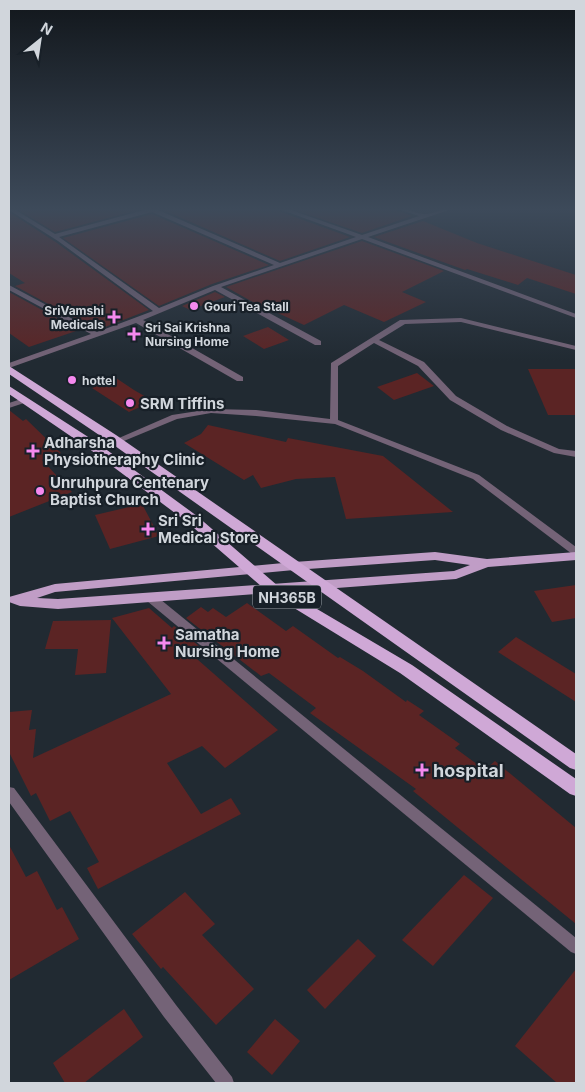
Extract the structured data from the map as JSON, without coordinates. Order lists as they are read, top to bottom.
{
  "streets": {
    "highway": ["NH365B"]
  },
  "places": {
    "other": [
      "Gouri Tea Stall",
      "hottel",
      "SRM Tiffins",
      "Unruhpura Centenary Baptist Church"
    ],
    "health": [
      "SriVamshi Medicals",
      "Sri Sai Krishna Nursing Home",
      "Adharsha Physiotheraphy Clinic",
      "Sri Sri Medical Store",
      "Samatha Nursing Home",
      "hospital"
    ]
  },
  "north": "top right"
}
